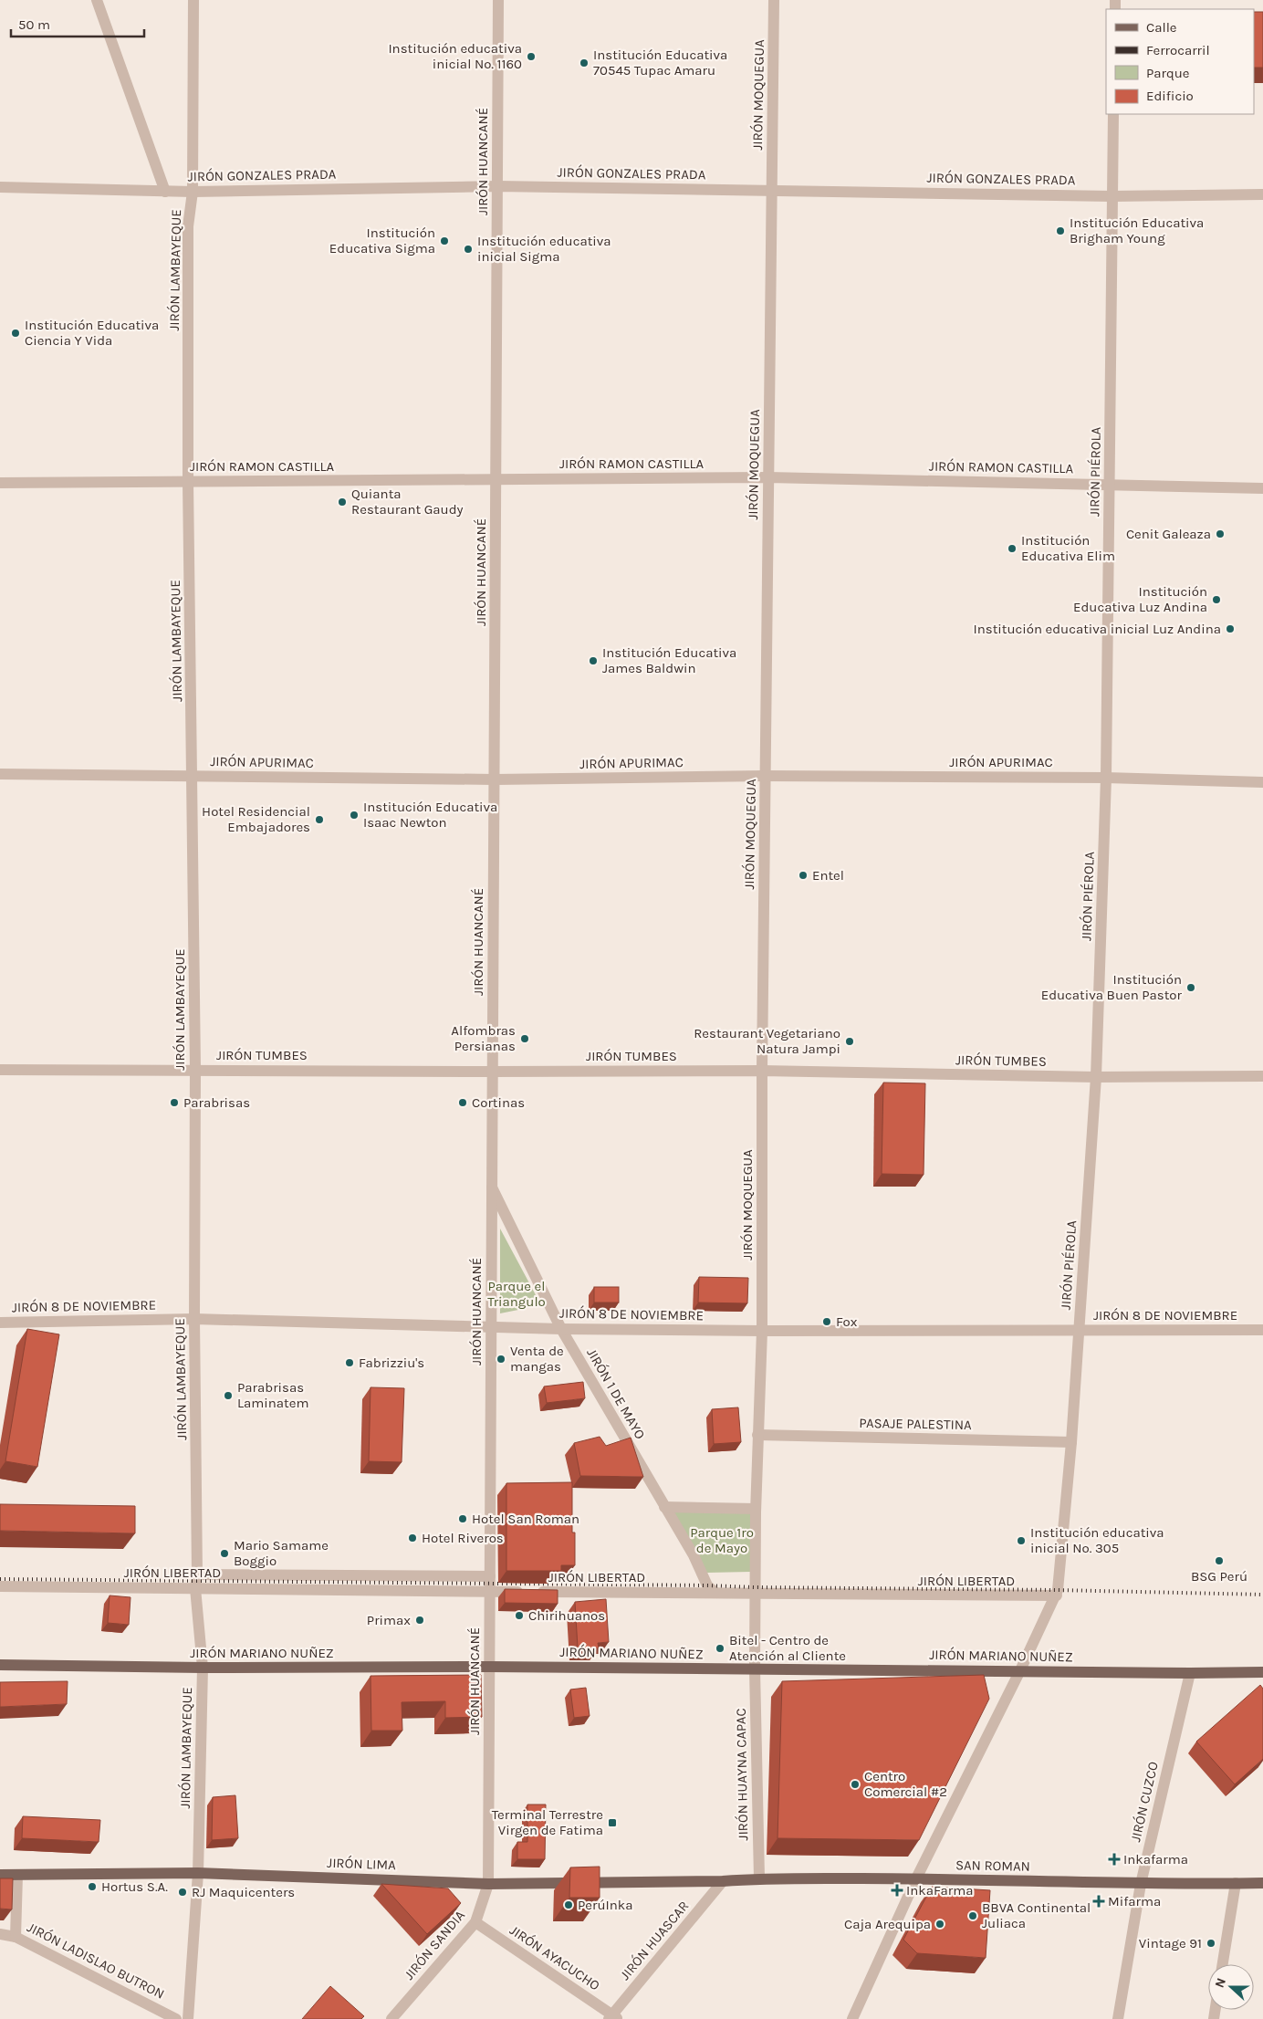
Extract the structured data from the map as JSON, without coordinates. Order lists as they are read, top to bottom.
{
  "streets": {
    "main road": ["JIRÓN MARIANO NUÑEZ", "JIRÓN LIMA", "SAN ROMAN"],
    "street": [
      "JIRÓN MOQUEGUA",
      "JIRÓN HUANCANÉ",
      "JIRÓN GONZALES PRADA",
      "JIRÓN LAMBAYEQUE",
      "JIRÓN RAMON CASTILLA",
      "JIRÓN PIÉROLA",
      "JIRÓN APURIMAC",
      "JIRÓN TUMBES",
      "JIRÓN 8 DE NOVIEMBRE",
      "JIRÓN 1 DE MAYO",
      "PASAJE PALESTINA",
      "JIRÓN LIBERTAD",
      "JIRÓN HUAYNA CAPAC",
      "JIRÓN CUZCO",
      "JIRÓN HUASCAR",
      "JIRÓN SANDIA",
      "JIRÓN AYACUCHO",
      "JIRÓN LADISLAO BUTRON"
    ]
  },
  "crossings": [
    ["JIRÓN MOQUEGUA", "JIRÓN GONZALES PRADA"],
    ["JIRÓN MOQUEGUA", "JIRÓN RAMON CASTILLA"],
    ["JIRÓN MOQUEGUA", "JIRÓN APURIMAC"],
    ["JIRÓN MOQUEGUA", "JIRÓN TUMBES"],
    ["JIRÓN MOQUEGUA", "JIRÓN 8 DE NOVIEMBRE"],
    ["JIRÓN MOQUEGUA", "PASAJE PALESTINA"],
    ["JIRÓN MOQUEGUA", "JIRÓN LIBERTAD"],
    ["JIRÓN MOQUEGUA", "JIRÓN MARIANO NUÑEZ"],
    ["JIRÓN MOQUEGUA", "JIRÓN HUAYNA CAPAC"],
    ["JIRÓN HUANCANÉ", "JIRÓN GONZALES PRADA"],
    ["JIRÓN HUANCANÉ", "JIRÓN RAMON CASTILLA"],
    ["JIRÓN HUANCANÉ", "JIRÓN APURIMAC"],
    ["JIRÓN HUANCANÉ", "JIRÓN TUMBES"],
    ["JIRÓN HUANCANÉ", "JIRÓN 8 DE NOVIEMBRE"],
    ["JIRÓN HUANCANÉ", "JIRÓN 1 DE MAYO"],
    ["JIRÓN HUANCANÉ", "JIRÓN LIBERTAD"],
    ["JIRÓN HUANCANÉ", "JIRÓN MARIANO NUÑEZ"],
    ["JIRÓN HUANCANÉ", "JIRÓN LIMA"],
    ["JIRÓN HUANCANÉ", "JIRÓN SANDIA"],
    ["JIRÓN GONZALES PRADA", "JIRÓN LAMBAYEQUE"],
    ["JIRÓN GONZALES PRADA", "JIRÓN PIÉROLA"],
    ["JIRÓN LAMBAYEQUE", "JIRÓN RAMON CASTILLA"],
    ["JIRÓN LAMBAYEQUE", "JIRÓN APURIMAC"],
    ["JIRÓN LAMBAYEQUE", "JIRÓN TUMBES"],
    ["JIRÓN LAMBAYEQUE", "JIRÓN 8 DE NOVIEMBRE"],
    ["JIRÓN LAMBAYEQUE", "JIRÓN LIBERTAD"],
    ["JIRÓN LAMBAYEQUE", "JIRÓN MARIANO NUÑEZ"],
    ["JIRÓN LAMBAYEQUE", "JIRÓN LIMA"],
    ["JIRÓN RAMON CASTILLA", "JIRÓN PIÉROLA"],
    ["JIRÓN PIÉROLA", "JIRÓN APURIMAC"],
    ["JIRÓN PIÉROLA", "JIRÓN TUMBES"],
    ["JIRÓN PIÉROLA", "JIRÓN 8 DE NOVIEMBRE"],
    ["JIRÓN PIÉROLA", "PASAJE PALESTINA"],
    ["JIRÓN PIÉROLA", "JIRÓN LIBERTAD"],
    ["JIRÓN PIÉROLA", "JIRÓN MARIANO NUÑEZ"],
    ["JIRÓN PIÉROLA", "SAN ROMAN"],
    ["JIRÓN 8 DE NOVIEMBRE", "JIRÓN 1 DE MAYO"],
    ["JIRÓN 1 DE MAYO", "JIRÓN LIBERTAD"],
    ["JIRÓN MARIANO NUÑEZ", "JIRÓN HUAYNA CAPAC"],
    ["JIRÓN MARIANO NUÑEZ", "JIRÓN CUZCO"],
    ["JIRÓN HUAYNA CAPAC", "SAN ROMAN"],
    ["JIRÓN CUZCO", "SAN ROMAN"],
    ["JIRÓN LIMA", "SAN ROMAN"],
    ["JIRÓN LIMA", "JIRÓN HUASCAR"],
    ["JIRÓN LIMA", "JIRÓN SANDIA"],
    ["SAN ROMAN", "JIRÓN HUASCAR"],
    ["JIRÓN HUASCAR", "JIRÓN AYACUCHO"],
    ["JIRÓN SANDIA", "JIRÓN AYACUCHO"]
  ],
  "parks": ["Parque el Triangulo", "Parque 1ro de Mayo"],
  "places": {
    "other": [
      "Institución educativa inicial No. 1160",
      "Institución Educativa 70545 Tupac Amaru",
      "Institución Educativa Brigham Young",
      "Institución Educativa Sigma",
      "Institución educativa inicial Sigma",
      "Institución Educativa Ciencia Y Vida",
      "Quianta Restaurant Gaudy",
      "Cenit Galeaza",
      "Institución Educativa Elim",
      "Institución Educativa Luz Andina",
      "Institución educativa inicial Luz Andina",
      "Institución Educativa James Baldwin",
      "Institución Educativa Isaac Newton",
      "Hotel Residencial Embajadores",
      "Entel",
      "Institución Educativa Buen Pastor",
      "Alfombras Persianas",
      "Restaurant Vegetariano Natura Jampi",
      "Parabrisas",
      "Cortinas",
      "Fox",
      "Venta de mangas",
      "Fabrizziu's",
      "Parabrisas Laminatem",
      "Hotel San Roman",
      "Hotel Riveros",
      "Institución educativa inicial No. 305",
      "Mario Samame Boggio",
      "BSG Perú",
      "Chirihuanos",
      "Primax",
      "Bitel - Centro de Atención al Cliente",
      "Centro Comercial #2",
      "Hortus S.A.",
      "RJ Maquicenters",
      "PerúInka",
      "BBVA Continental Juliaca",
      "Caja Arequipa",
      "Vintage 91"
    ],
    "transit": ["Terminal Terrestre Virgen de Fatima"],
    "health": ["Inkafarma", "InkaFarma", "Mifarma"]
  },
  "legend": [
    "Calle",
    "Ferrocarril",
    "Parque",
    "Edificio"
  ],
  "scale_bar": "50 m",
  "north": "left"
}
